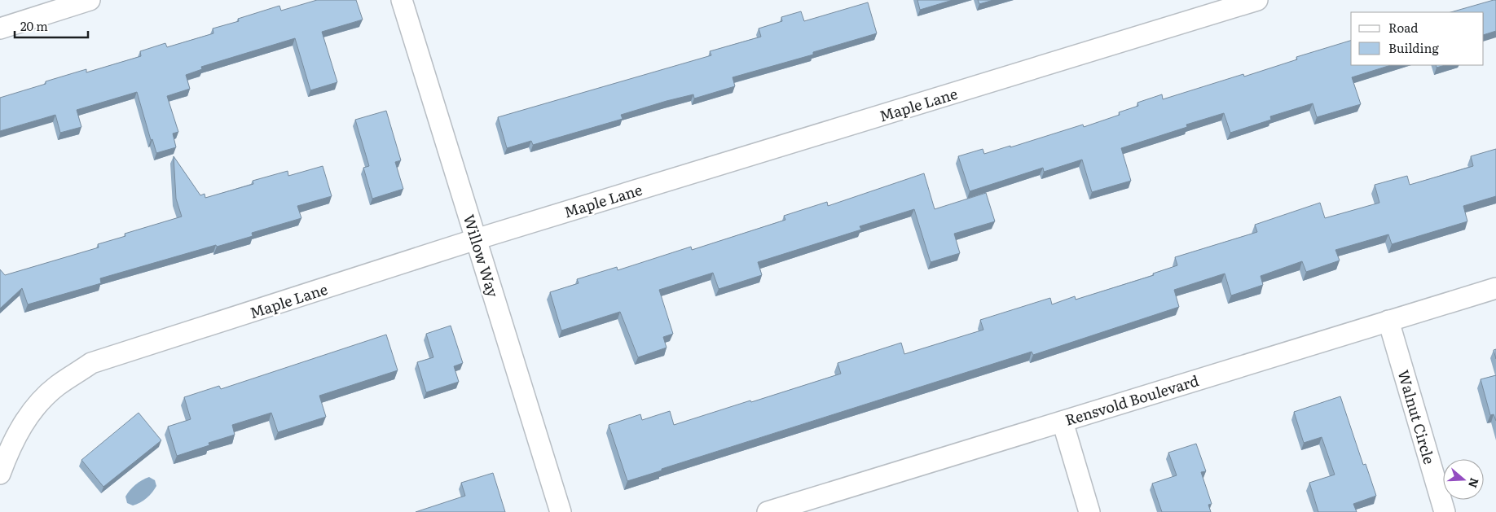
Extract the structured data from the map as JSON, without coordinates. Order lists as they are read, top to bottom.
{
  "streets": {
    "street": [
      "Maple Lane",
      "Willow Way",
      "Rensvold Boulevard",
      "Walnut Circle"
    ]
  },
  "crossings": [
    ["Maple Lane", "Willow Way"],
    ["Rensvold Boulevard", "Walnut Circle"]
  ],
  "legend": ["Road", "Building"],
  "scale_bar": "20 m",
  "north": "right"
}
